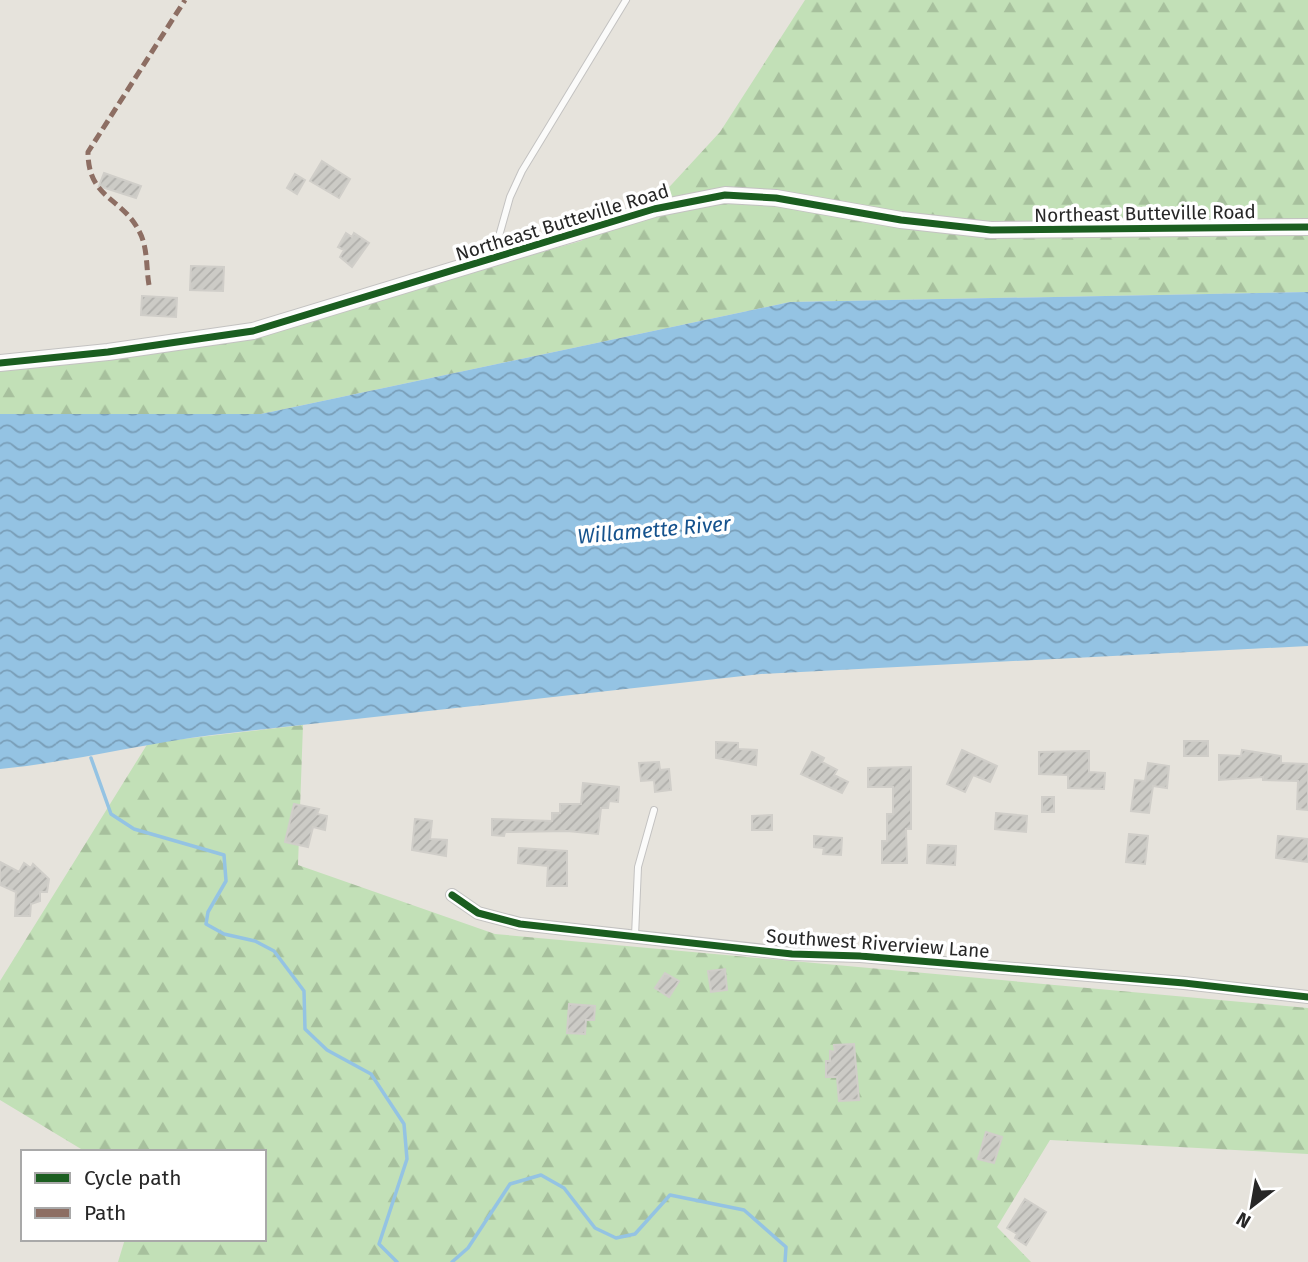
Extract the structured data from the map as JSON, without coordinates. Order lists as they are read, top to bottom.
{
  "streets": {
    "street": ["Northeast Butteville Road", "Southwest Riverview Lane"]
  },
  "water": ["Willamette River"],
  "legend": ["Cycle path", "Path"],
  "north": "bottom left"
}
